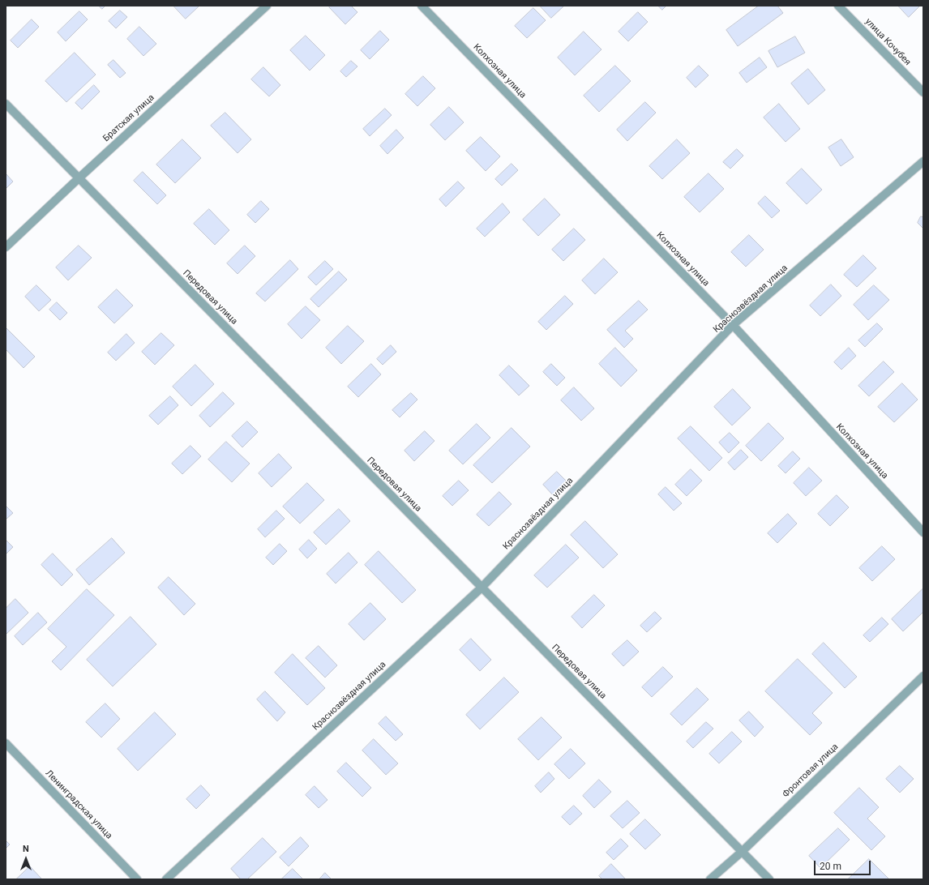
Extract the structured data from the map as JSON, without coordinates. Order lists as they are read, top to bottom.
{
  "streets": {
    "street": [
      "улица Кочубея",
      "Колхозная улица",
      "Братская улица",
      "Передовая улица",
      "Краснозвёздная улица",
      "Фронтовая улица",
      "Ленинградская улица"
    ]
  },
  "crossings": [
    ["Колхозная улица", "Краснозвёздная улица"],
    ["Братская улица", "Передовая улица"],
    ["Передовая улица", "Краснозвёздная улица"],
    ["Передовая улица", "Фронтовая улица"]
  ],
  "scale_bar": "20 m",
  "north": "top"
}
